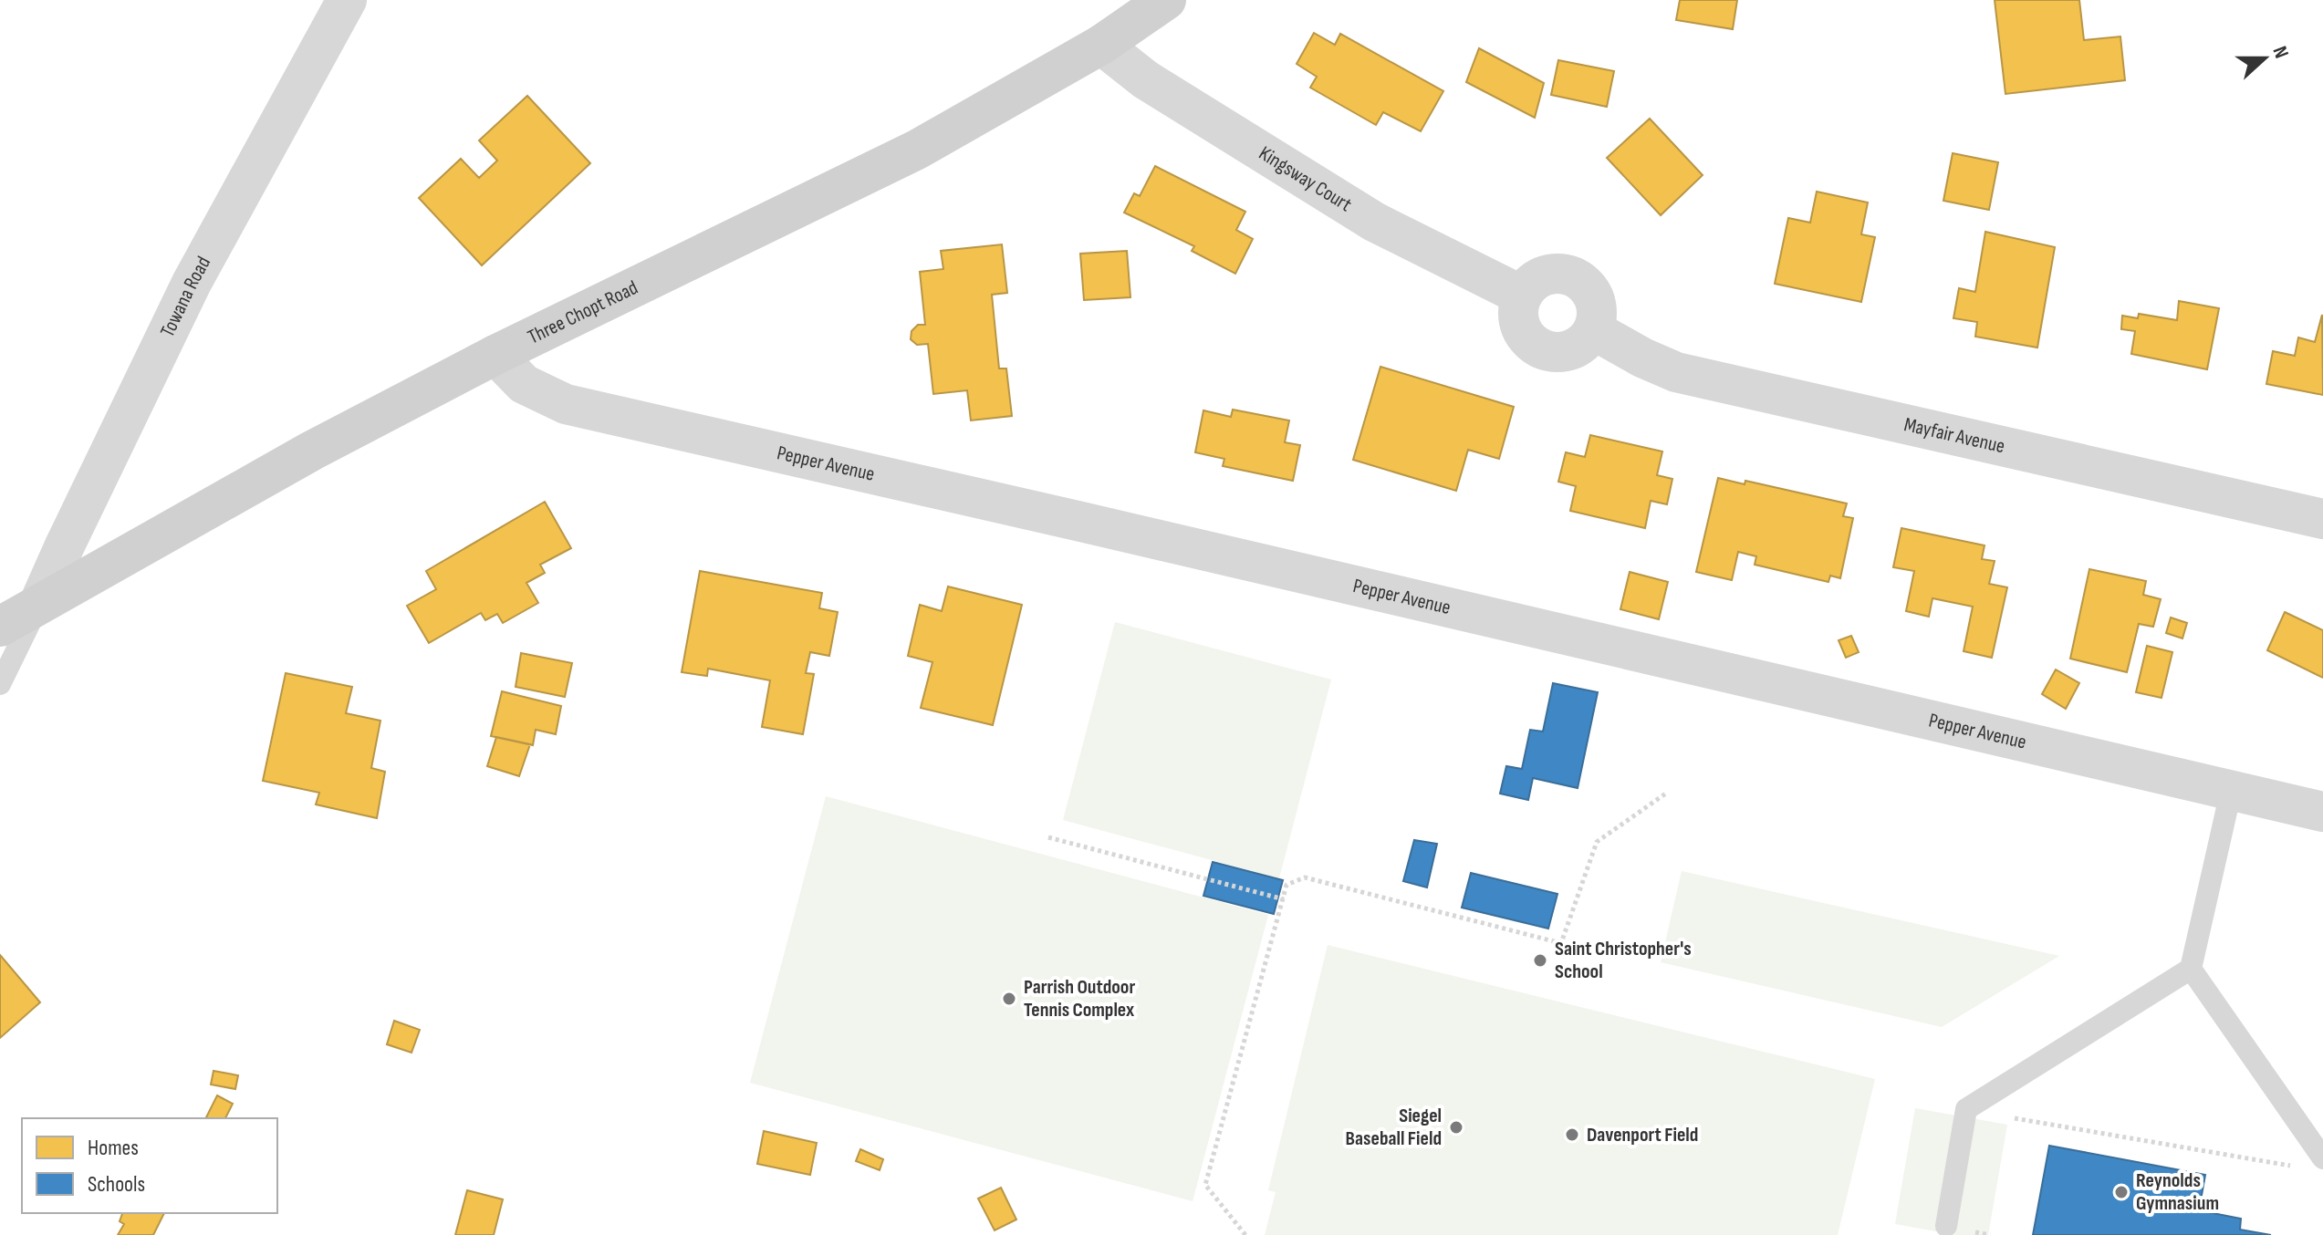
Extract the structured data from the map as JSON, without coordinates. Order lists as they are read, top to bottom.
{
  "streets": {
    "main road": ["Three Chopt Road"],
    "street": [
      "Kingsway Court",
      "Towana Road",
      "Mayfair Avenue",
      "Pepper Avenue"
    ]
  },
  "crossings": [
    ["Kingsway Court", "Three Chopt Road"],
    ["Kingsway Court", "Mayfair Avenue"],
    ["Towana Road", "Three Chopt Road"],
    ["Three Chopt Road", "Pepper Avenue"]
  ],
  "places": [
    "Saint Christopher's School",
    "Parrish Outdoor Tennis Complex",
    "Siegel Baseball Field",
    "Davenport Field",
    "Reynolds Gymnasium"
  ],
  "legend": ["Homes", "Schools"],
  "north": "right"
}
